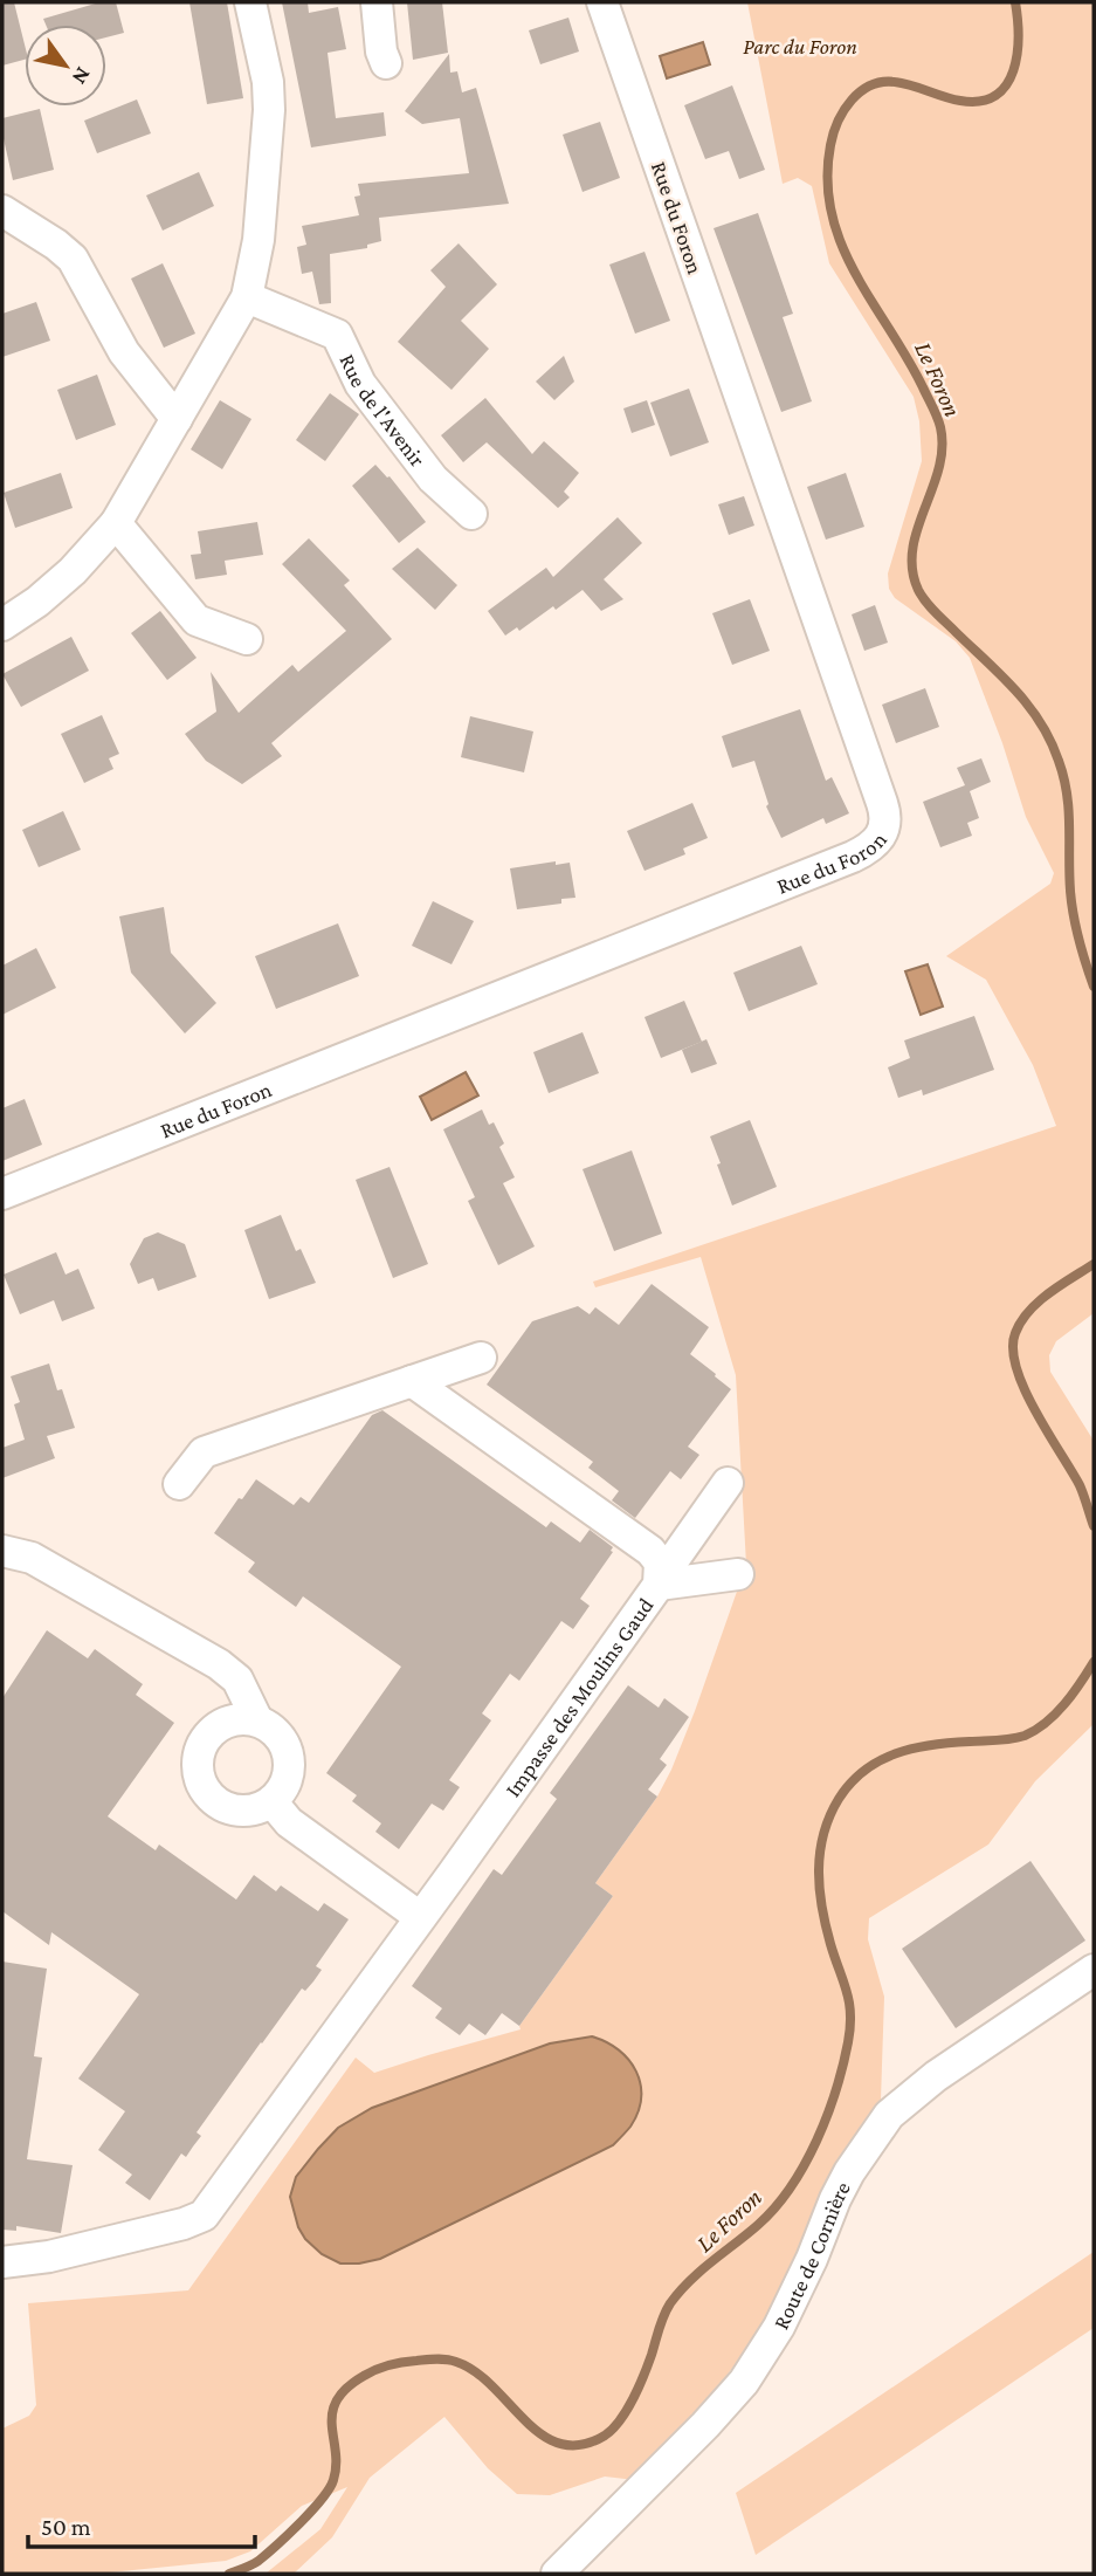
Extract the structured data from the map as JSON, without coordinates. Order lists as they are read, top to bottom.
{
  "streets": {
    "street": [
      "Rue du Foron",
      "Rue de l'Avenir",
      "Impasse des Moulins Gaud",
      "Route de Cornière"
    ]
  },
  "water": ["Le Foron"],
  "parks": ["Parc du Foron"],
  "scale_bar": "50 m",
  "north": "bottom right"
}
